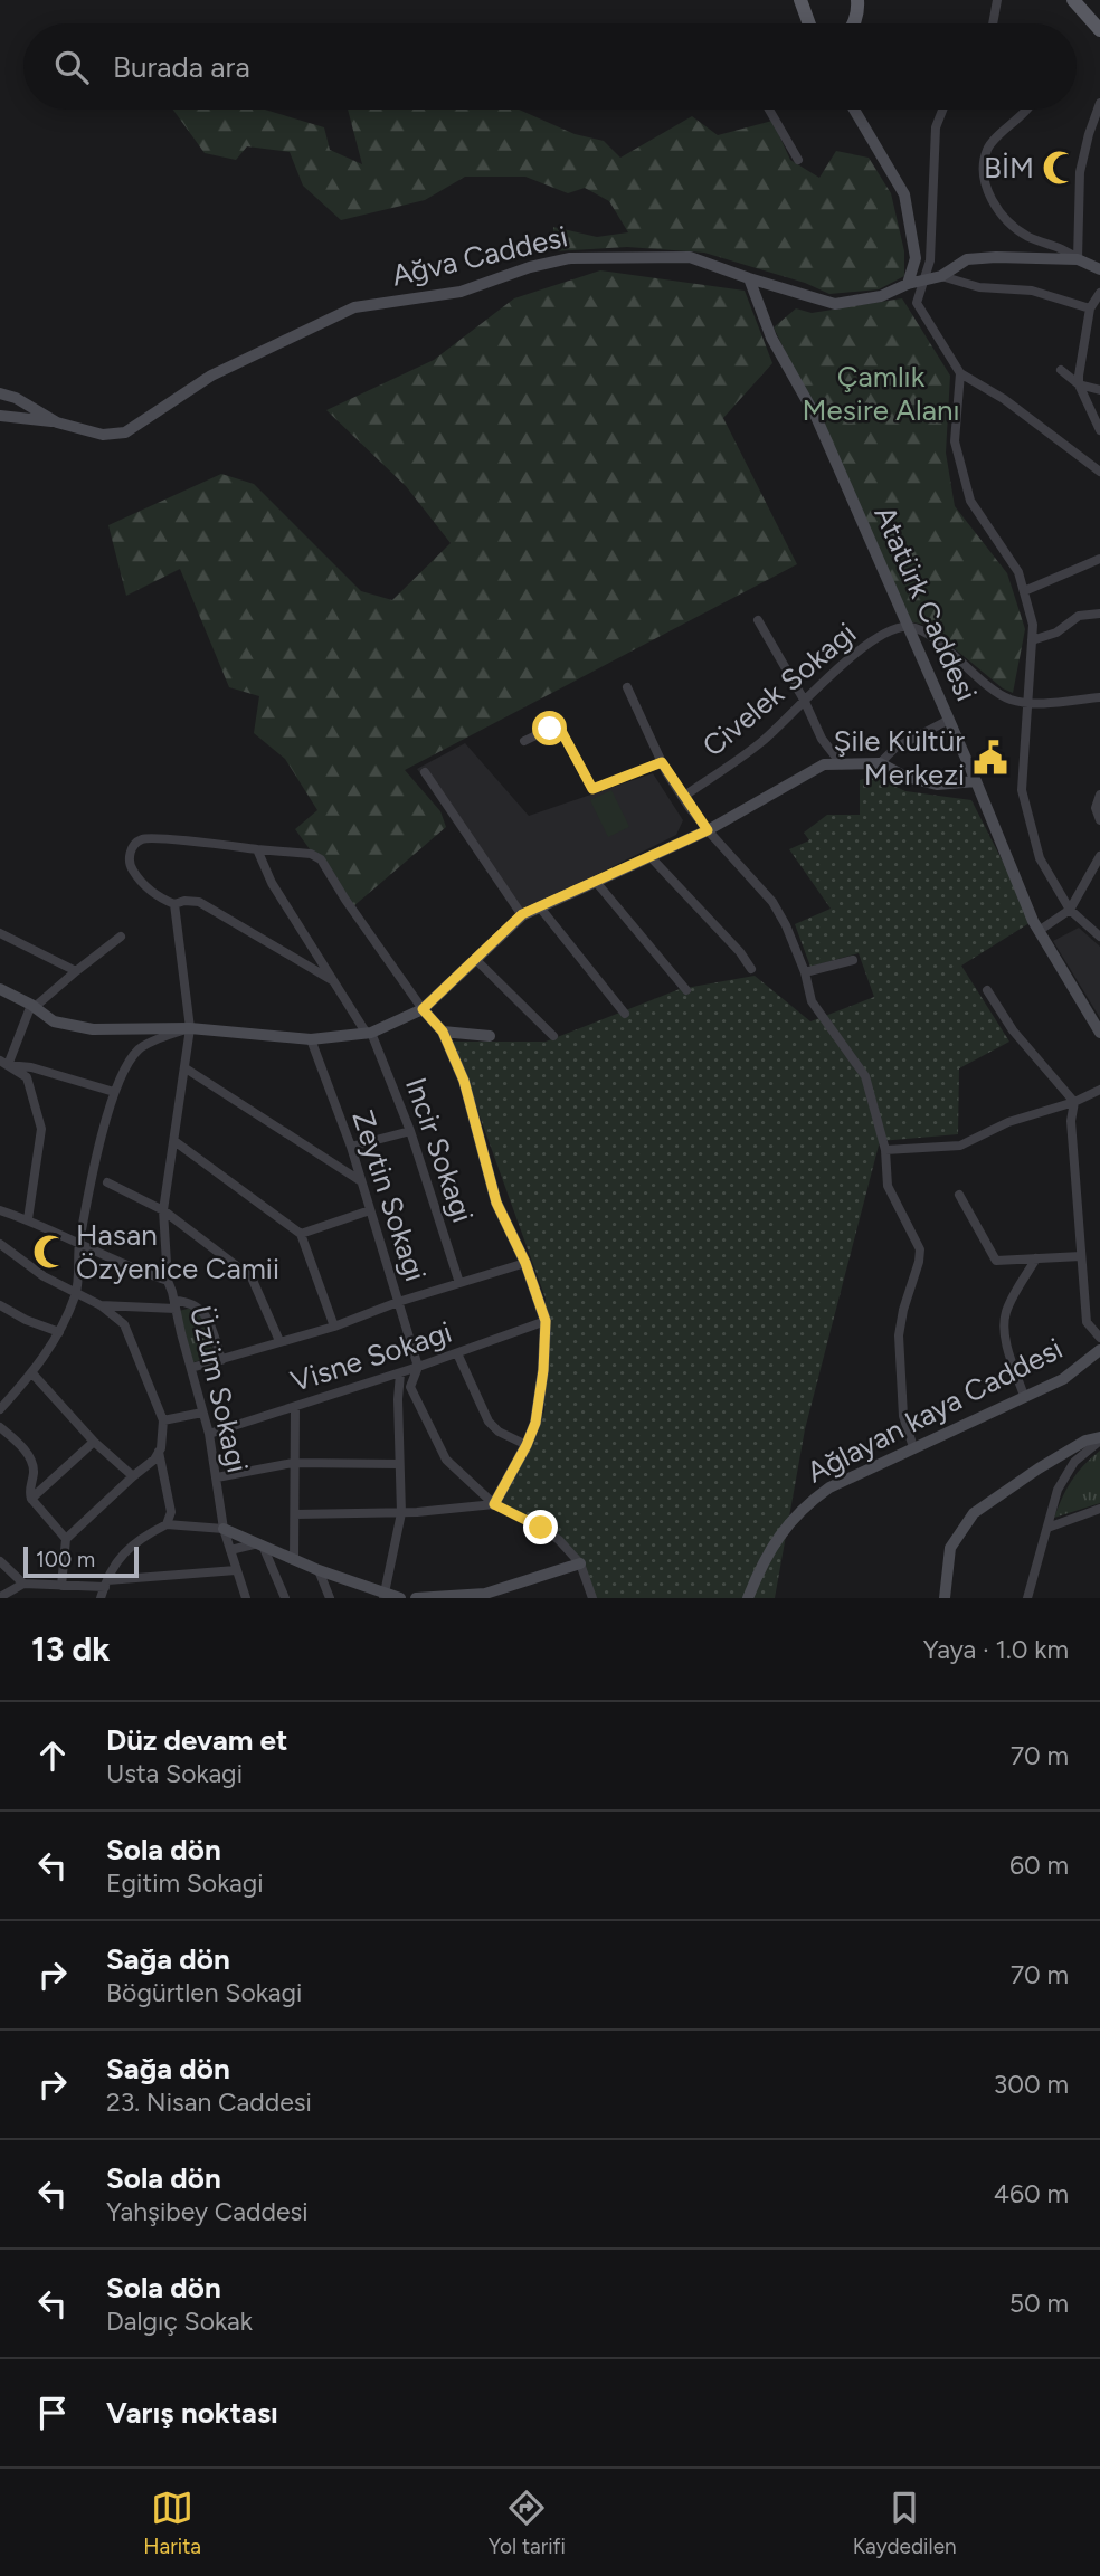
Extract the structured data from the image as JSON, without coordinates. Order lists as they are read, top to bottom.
{
  "streets": {
    "street": [
      "Ağva Caddesi",
      "Atatürk Caddesi",
      "Civelek Sokagi",
      "Incir Sokagi",
      "Zeytin Sokagi",
      "Visne Sokagi",
      "Üzüm Sokagi",
      "Ağlayan kaya Caddesi"
    ]
  },
  "crossings": [
    ["Ağva Caddesi", "Atatürk Caddesi"],
    ["Atatürk Caddesi", "Civelek Sokagi"],
    ["Zeytin Sokagi", "Visne Sokagi"],
    ["Visne Sokagi", "Üzüm Sokagi"]
  ],
  "parks": ["Çamlık Mesire Alanı"],
  "places": {
    "mosque": ["BİM", "Hasan Özyenice Camii"],
    "public building": ["Şile Kültür Merkezi"]
  },
  "scale_bar": "100 m",
  "page": {
    "search": "Burada ara",
    "scale": "100 m",
    "heading": ["13 dk", "Yaya · 1.0 km"],
    "list": [
      ["Düz devam et", "Usta Sokagi", "70 m"],
      ["Sola dön", "Egitim Sokagi", "60 m"],
      ["Sağa dön", "Bögürtlen Sokagi", "70 m"],
      ["Sağa dön", "23. Nisan Caddesi", "300 m"],
      ["Sola dön", "Yahşibey Caddesi", "460 m"],
      ["Sola dön", "Dalgıç Sokak", "50 m"],
      "Varış noktası"
    ],
    "nav": ["Harita", "Yol tarifi", "Kaydedilen"]
  }
}
